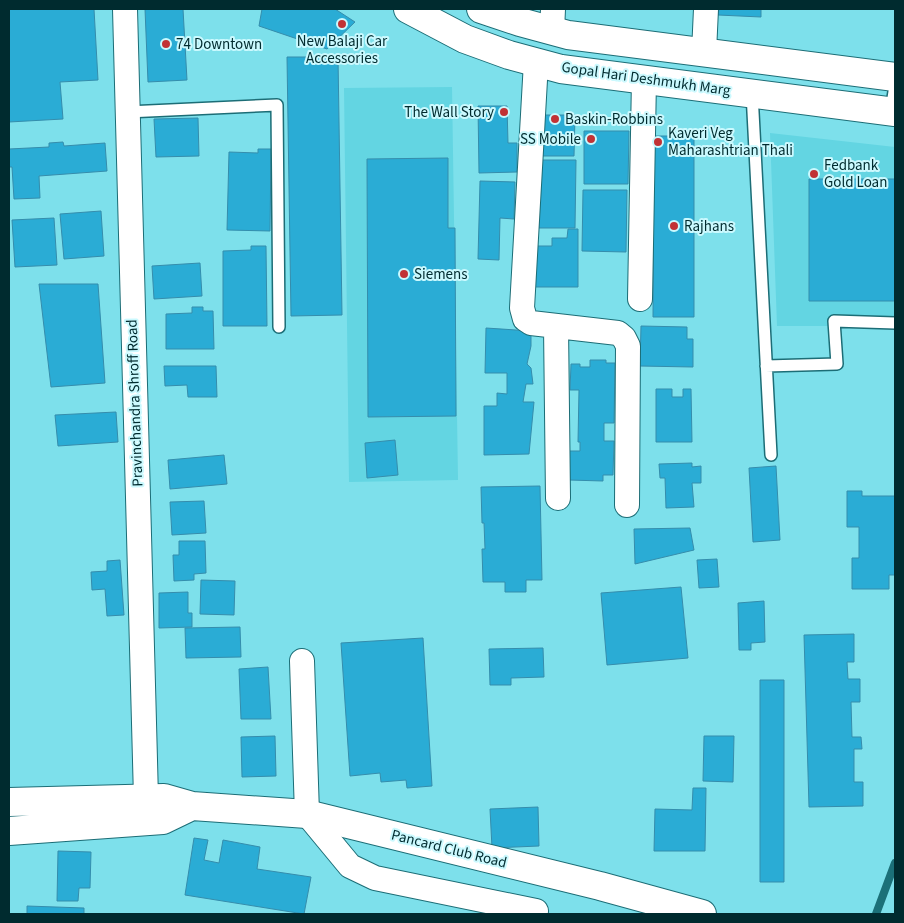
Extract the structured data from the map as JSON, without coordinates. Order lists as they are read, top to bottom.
{
  "streets": {
    "main road": ["Gopal Hari Deshmukh Marg", "Pancard Club Road"],
    "street": ["Pravinchandra Shroff Road"]
  },
  "crossings": [
    ["Pravinchandra Shroff Road", "Pancard Club Road"]
  ],
  "places": [
    "New Balaji Car Accessories",
    "74 Downtown",
    "The Wall Story",
    "Baskin-Robbins",
    "SS Mobile",
    "Kaveri Veg Maharashtrian Thali",
    "Fedbank Gold Loan",
    "Rajhans",
    "Siemens"
  ]
}
